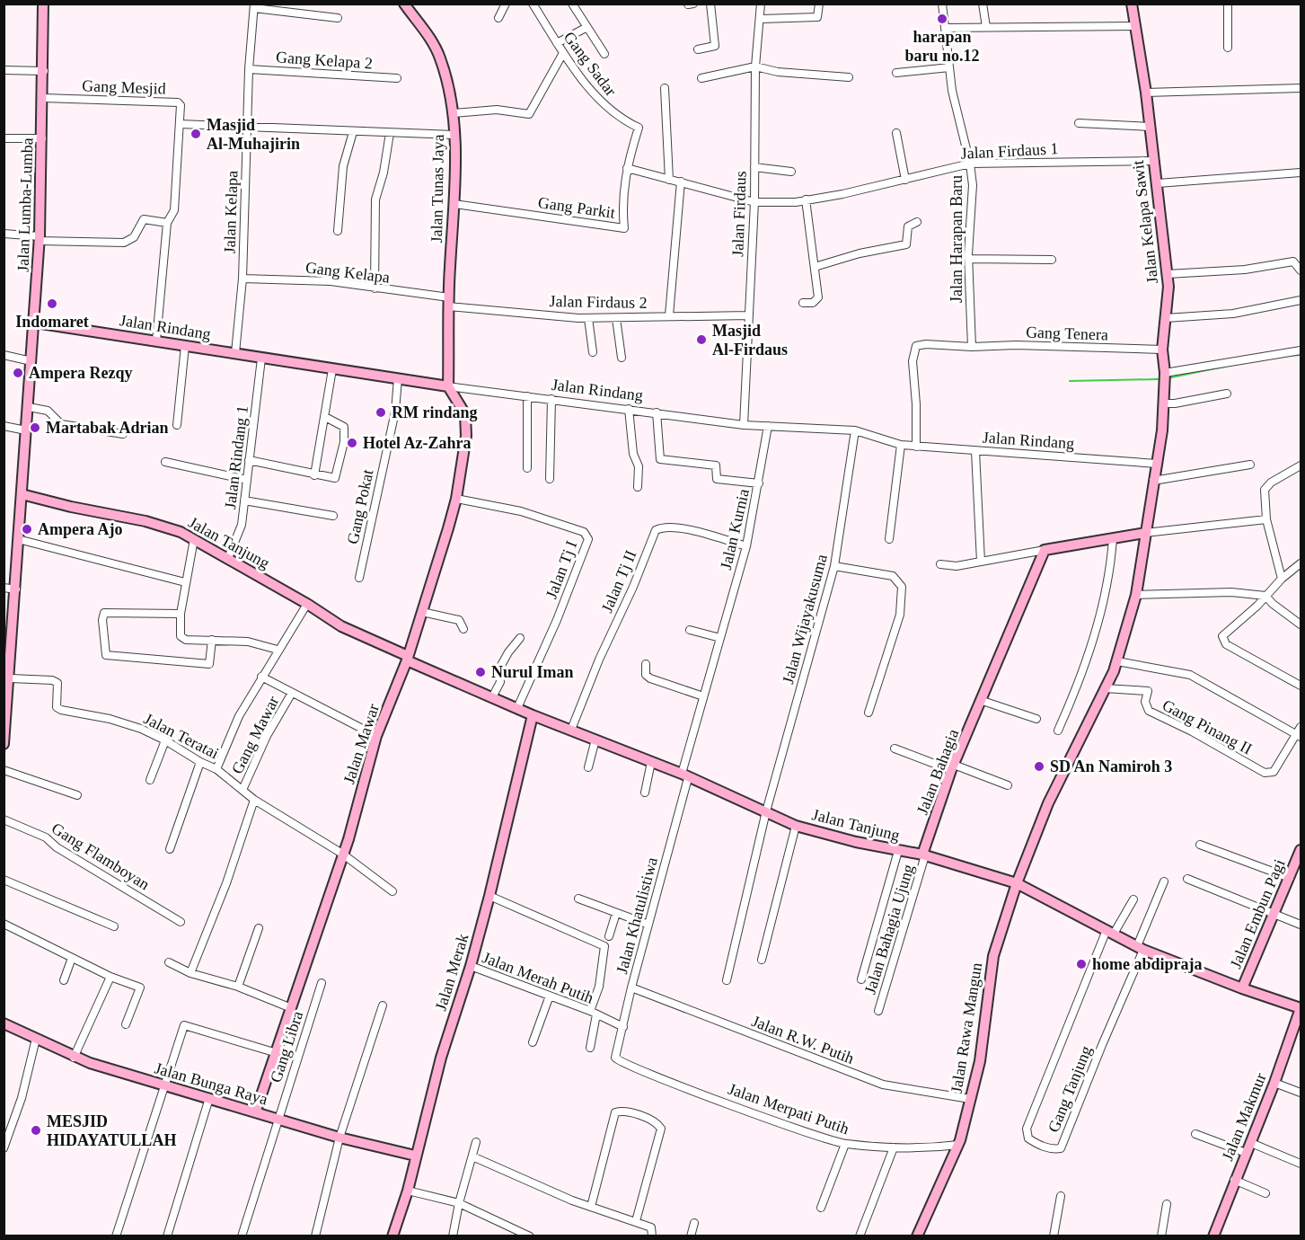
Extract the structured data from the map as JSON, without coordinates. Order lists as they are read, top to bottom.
{
  "streets": {
    "street": [
      "Gang Kelapa 2",
      "Gang Sadar",
      "Gang Mesjid",
      "Jalan Firdaus 1",
      "Jalan Tunas Jaya",
      "Jalan Lumba-Lumba",
      "Gang Parkit",
      "Jalan Kelapa",
      "Jalan Firdaus",
      "Jalan Kelapa Sawit",
      "Jalan Harapan Baru",
      "Gang Kelapa",
      "Jalan Firdaus 2",
      "Jalan Rindang",
      "Gang Tenera",
      "Jalan Rindang 1",
      "Gang Pokat",
      "Jalan Kurnia",
      "Jalan Tanjung",
      "Jalan Tj I",
      "Jalan Tj II",
      "Jalan Wijayakusuma",
      "Gang Pinang II",
      "Gang Mawar",
      "Jalan Teratai",
      "Jalan Mawar",
      "Jalan Bahagia",
      "Gang Flamboyan",
      "Jalan Embun Pagi",
      "Jalan Khatulistiwa",
      "Jalan Bahagia Ujung",
      "Jalan Merak",
      "Jalan Merah Putih",
      "Jalan Rawa Mangun",
      "Jalan R.W. Putih",
      "Gang Libra",
      "Jalan Bunga Raya",
      "Gang Tanjung",
      "Jalan Merpati Putih",
      "Jalan Makmur"
    ]
  },
  "crossings": [
    ["Gang Kelapa 2", "Jalan Kelapa"],
    ["Gang Sadar", "Gang Parkit"],
    ["Gang Mesjid", "Jalan Lumba-Lumba"],
    ["Jalan Firdaus 1", "Gang Parkit"],
    ["Jalan Firdaus 1", "Jalan Firdaus"],
    ["Jalan Firdaus 1", "Jalan Kelapa Sawit"],
    ["Jalan Firdaus 1", "Jalan Harapan Baru"],
    ["Jalan Tunas Jaya", "Gang Parkit"],
    ["Jalan Tunas Jaya", "Gang Kelapa"],
    ["Jalan Tunas Jaya", "Jalan Firdaus 2"],
    ["Jalan Tunas Jaya", "Jalan Rindang"],
    ["Jalan Tunas Jaya", "Jalan Mawar"],
    ["Jalan Lumba-Lumba", "Jalan Rindang"],
    ["Jalan Lumba-Lumba", "Jalan Tanjung"],
    ["Jalan Lumba-Lumba", "Jalan Teratai"],
    ["Jalan Kelapa", "Gang Kelapa"],
    ["Jalan Kelapa", "Jalan Rindang"],
    ["Jalan Firdaus", "Jalan Firdaus 2"],
    ["Jalan Firdaus", "Jalan Rindang"],
    ["Jalan Kelapa Sawit", "Jalan Rindang"],
    ["Jalan Kelapa Sawit", "Gang Tenera"],
    ["Jalan Kelapa Sawit", "Jalan Tanjung"],
    ["Jalan Kelapa Sawit", "Gang Pinang II"],
    ["Jalan Kelapa Sawit", "Jalan Rawa Mangun"],
    ["Jalan Harapan Baru", "Gang Tenera"],
    ["Gang Kelapa", "Jalan Firdaus 2"],
    ["Jalan Rindang", "Gang Tenera"],
    ["Jalan Rindang", "Jalan Rindang 1"],
    ["Jalan Rindang", "Gang Pokat"],
    ["Jalan Rindang", "Jalan Kurnia"],
    ["Jalan Rindang", "Jalan Wijayakusuma"],
    ["Jalan Rindang", "Jalan Mawar"],
    ["Jalan Rindang 1", "Jalan Tanjung"],
    ["Jalan Kurnia", "Jalan Tanjung"],
    ["Jalan Kurnia", "Jalan Tj II"],
    ["Jalan Kurnia", "Jalan Khatulistiwa"],
    ["Jalan Tanjung", "Jalan Tj I"],
    ["Jalan Tanjung", "Jalan Tj II"],
    ["Jalan Tanjung", "Jalan Wijayakusuma"],
    ["Jalan Tanjung", "Gang Mawar"],
    ["Jalan Tanjung", "Jalan Mawar"],
    ["Jalan Tanjung", "Jalan Bahagia"],
    ["Jalan Tanjung", "Jalan Embun Pagi"],
    ["Jalan Tanjung", "Jalan Khatulistiwa"],
    ["Jalan Tanjung", "Jalan Bahagia Ujung"],
    ["Jalan Tanjung", "Jalan Merak"],
    ["Jalan Tanjung", "Jalan Rawa Mangun"],
    ["Jalan Tanjung", "Gang Tanjung"],
    ["Jalan Tanjung", "Jalan Makmur"],
    ["Jalan Tj I", "Jalan Mawar"],
    ["Gang Mawar", "Jalan Teratai"],
    ["Gang Mawar", "Jalan Mawar"],
    ["Jalan Teratai", "Jalan Mawar"],
    ["Jalan Mawar", "Jalan Bunga Raya"],
    ["Jalan Bahagia", "Jalan Bahagia Ujung"],
    ["Jalan Khatulistiwa", "Jalan Merah Putih"],
    ["Jalan Khatulistiwa", "Jalan R.W. Putih"],
    ["Jalan Khatulistiwa", "Jalan Merpati Putih"],
    ["Jalan Merak", "Jalan Merah Putih"],
    ["Jalan Merak", "Jalan Bunga Raya"],
    ["Jalan Rawa Mangun", "Jalan R.W. Putih"],
    ["Jalan Rawa Mangun", "Jalan Merpati Putih"],
    ["Gang Libra", "Jalan Bunga Raya"]
  ],
  "places": [
    "harapan baru no.12",
    "Masjid Al-Muhajirin",
    "Indomaret",
    "Masjid Al-Firdaus",
    "Ampera Rezqy",
    "RM rindang",
    "Martabak Adrian",
    "Hotel Az-Zahra",
    "Ampera Ajo",
    "Nurul Iman",
    "SD An Namiroh 3",
    "home abdipraja",
    "MESJID HIDAYATULLAH"
  ]
}
